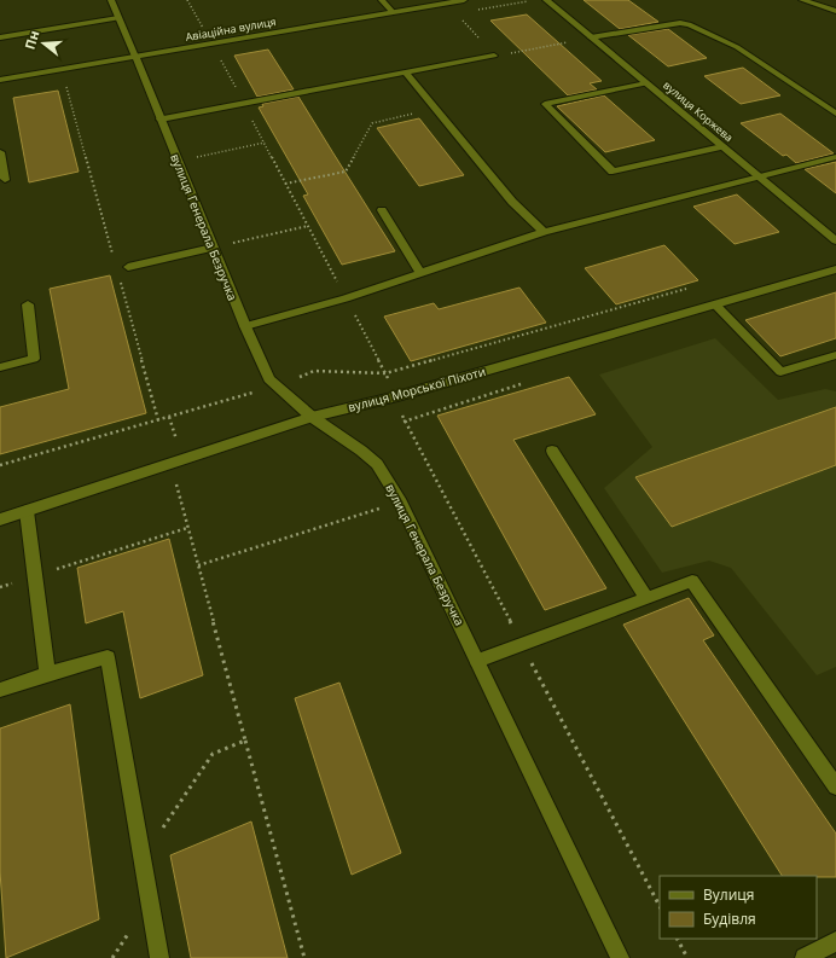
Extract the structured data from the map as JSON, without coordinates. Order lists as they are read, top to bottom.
{
  "streets": {
    "street": [
      "Авіаційна вулиця",
      "вулиця Коржева",
      "вулиця Генерала Безручка",
      "вулиця Морської Піхоти"
    ]
  },
  "crossings": [
    ["Авіаційна вулиця", "вулиця Генерала Безручка"],
    ["вулиця Генерала Безручка", "вулиця Морської Піхоти"]
  ],
  "legend": ["Вулиця", "Будівля"],
  "north": "left"
}
